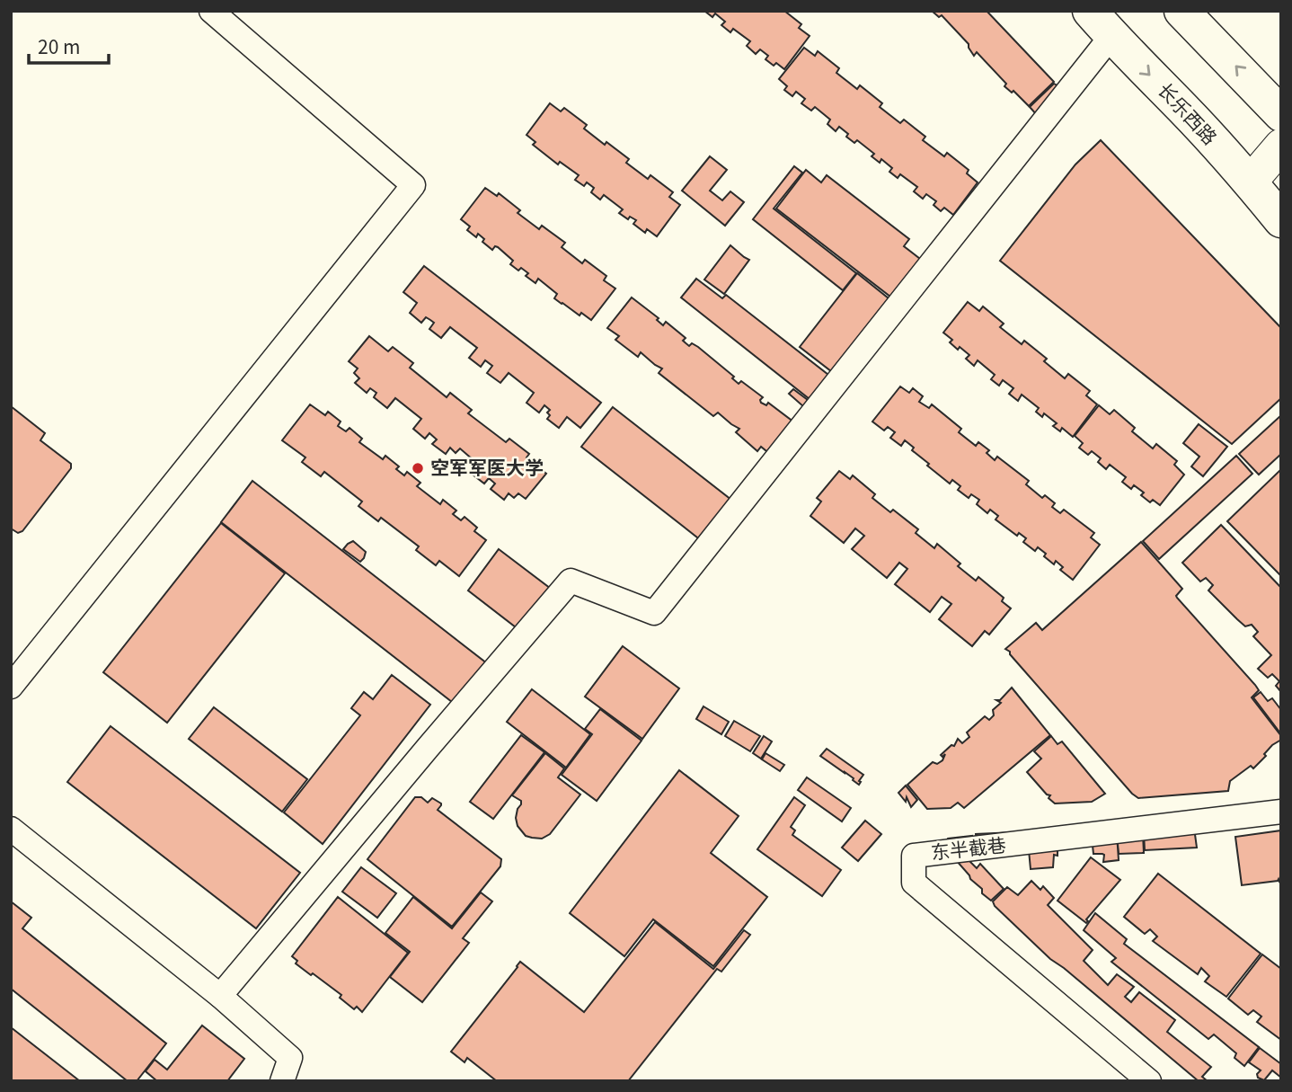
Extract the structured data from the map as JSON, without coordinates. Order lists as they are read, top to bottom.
{
  "streets": {
    "main road": ["长乐西路"],
    "street": ["东半截巷"]
  },
  "places": ["空军军医大学"],
  "scale_bar": "20 m"
}
